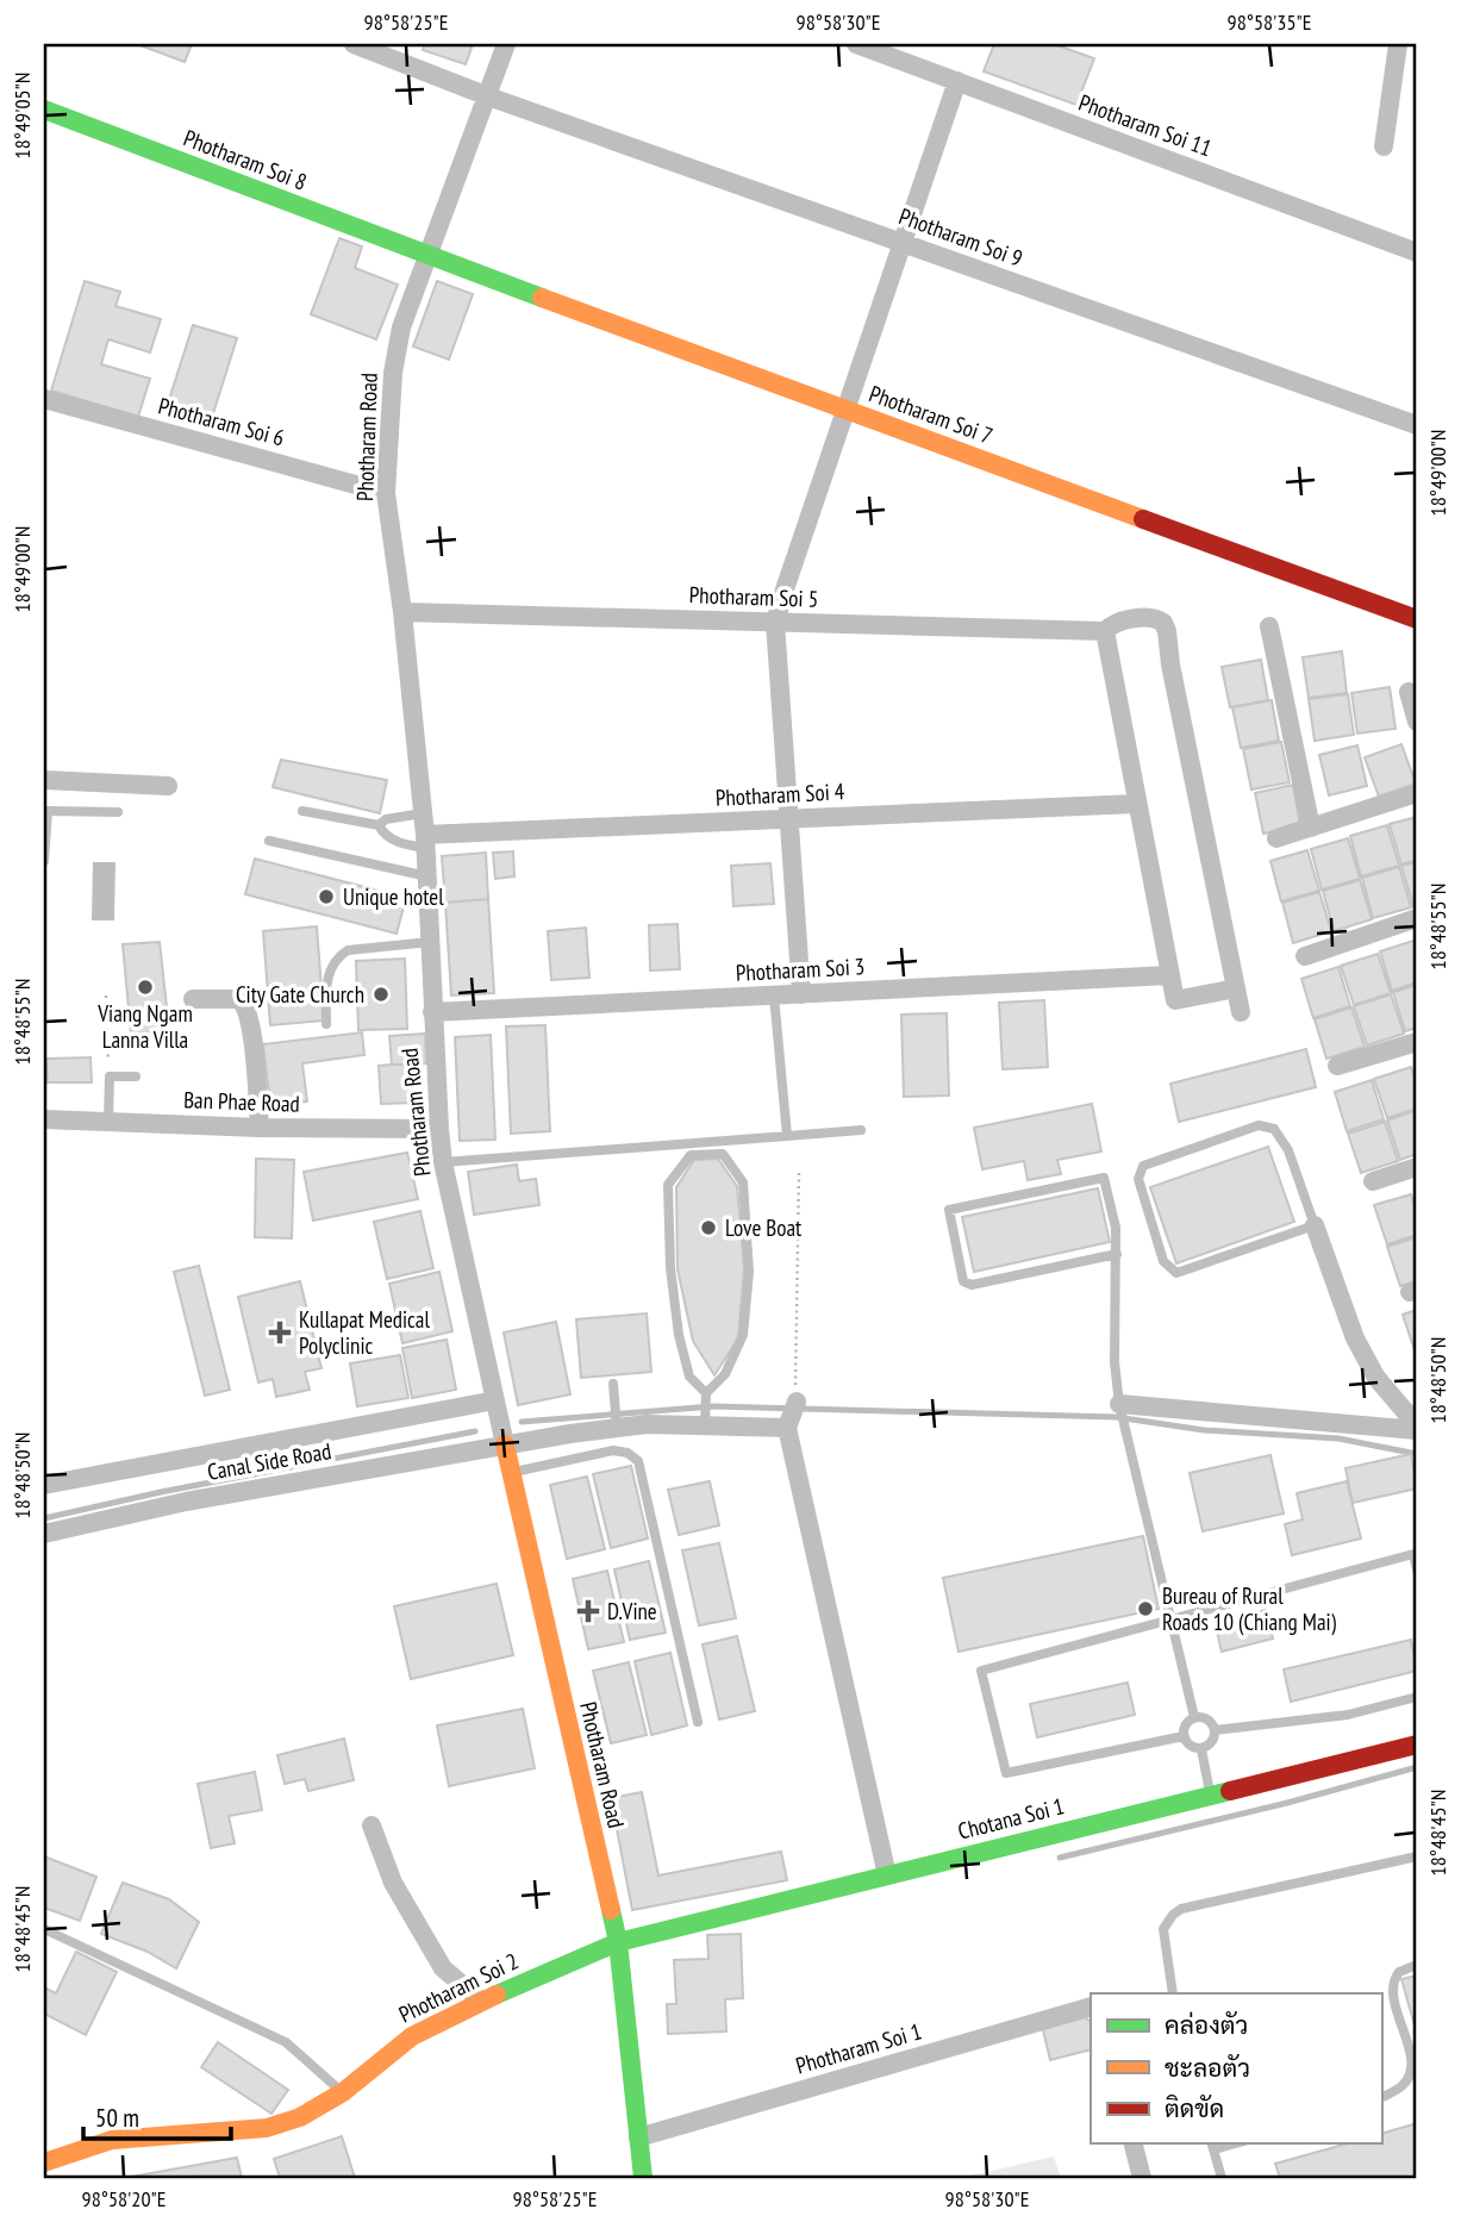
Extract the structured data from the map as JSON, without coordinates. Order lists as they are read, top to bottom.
{
  "streets": {
    "street": [
      "Photharam Soi 11",
      "Photharam Soi 8",
      "Photharam Soi 9",
      "Photharam Soi 7",
      "Photharam Soi 6",
      "Photharam Road",
      "Photharam Soi 5",
      "Photharam Soi 4",
      "Photharam Soi 3",
      "Ban Phae Road",
      "Canal Side Road",
      "Chotana Soi 1",
      "Photharam Soi 2",
      "Photharam Soi 1"
    ]
  },
  "crossings": [
    ["Photharam Soi 8", "Photharam Soi 7"],
    ["Photharam Soi 8", "Photharam Road"],
    ["Photharam Soi 9", "Photharam Road"],
    ["Photharam Soi 7", "Photharam Road"],
    ["Photharam Soi 6", "Photharam Road"],
    ["Photharam Road", "Photharam Soi 5"],
    ["Photharam Road", "Photharam Soi 4"],
    ["Photharam Road", "Photharam Soi 3"],
    ["Photharam Road", "Ban Phae Road"],
    ["Photharam Road", "Canal Side Road"],
    ["Photharam Road", "Chotana Soi 1"],
    ["Photharam Road", "Photharam Soi 2"],
    ["Photharam Road", "Photharam Soi 1"],
    ["Chotana Soi 1", "Photharam Soi 2"]
  ],
  "places": {
    "other": [
      "Unique hotel",
      "Viang Ngam Lanna Villa",
      "City Gate Church",
      "Love Boat",
      "Bureau of Rural Roads 10 (Chiang Mai)"
    ],
    "health": ["Kullapat Medical Polyclinic", "D.Vine"]
  },
  "legend": ["คล่องตัว", "ชะลอตัว", "ติดขัด"],
  "scale_bar": "50 m",
  "coordinates": [
    "98°58'25\"E",
    "98°58'30\"E",
    "98°58'35\"E",
    "18°49'05\"N",
    "18°49'00\"N",
    "18°48'55\"N",
    "18°48'50\"N",
    "18°48'45\"N",
    "98°58'20\"E"
  ]
}
